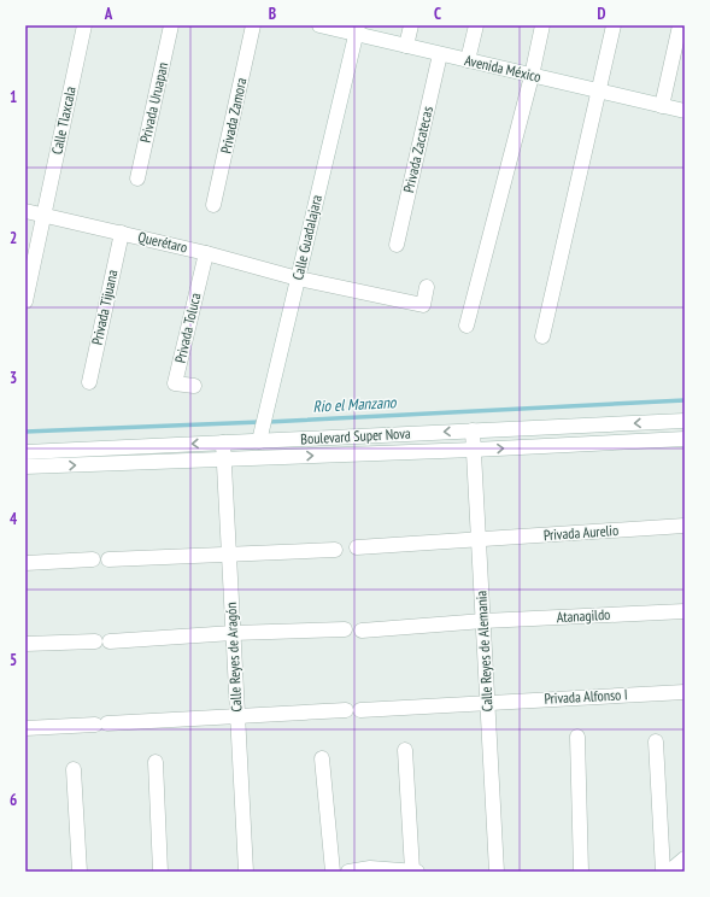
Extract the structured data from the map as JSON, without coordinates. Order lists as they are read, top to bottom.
{
  "streets": {
    "street": [
      "Avenida México",
      "Privada Uruapan",
      "Privada Zamora",
      "Calle Tlaxcala",
      "Privada Zacatecas",
      "Calle Guadalajara",
      "Querétaro",
      "Privada Tijuana",
      "Privada Toluca",
      "Boulevard Super Nova",
      "Privada Aurelio",
      "Atanagildo",
      "Calle Reyes de Alemania",
      "Calle Reyes de Aragón",
      "Privada Alfonso I"
    ]
  },
  "crossings": [
    ["Avenida México", "Privada Zacatecas"],
    ["Avenida México", "Calle Guadalajara"],
    ["Calle Tlaxcala", "Querétaro"],
    ["Calle Guadalajara", "Querétaro"],
    ["Calle Guadalajara", "Boulevard Super Nova"],
    ["Querétaro", "Privada Tijuana"],
    ["Querétaro", "Privada Toluca"],
    ["Boulevard Super Nova", "Calle Reyes de Alemania"],
    ["Boulevard Super Nova", "Calle Reyes de Aragón"],
    ["Privada Aurelio", "Calle Reyes de Alemania"],
    ["Atanagildo", "Calle Reyes de Alemania"],
    ["Calle Reyes de Alemania", "Privada Alfonso I"]
  ],
  "water": ["Rio el Manzano"],
  "grid": {
    "columns": [
      "A",
      "B",
      "C",
      "D"
    ],
    "rows": [
      "1",
      "2",
      "3",
      "4",
      "5",
      "6"
    ]
  }
}
